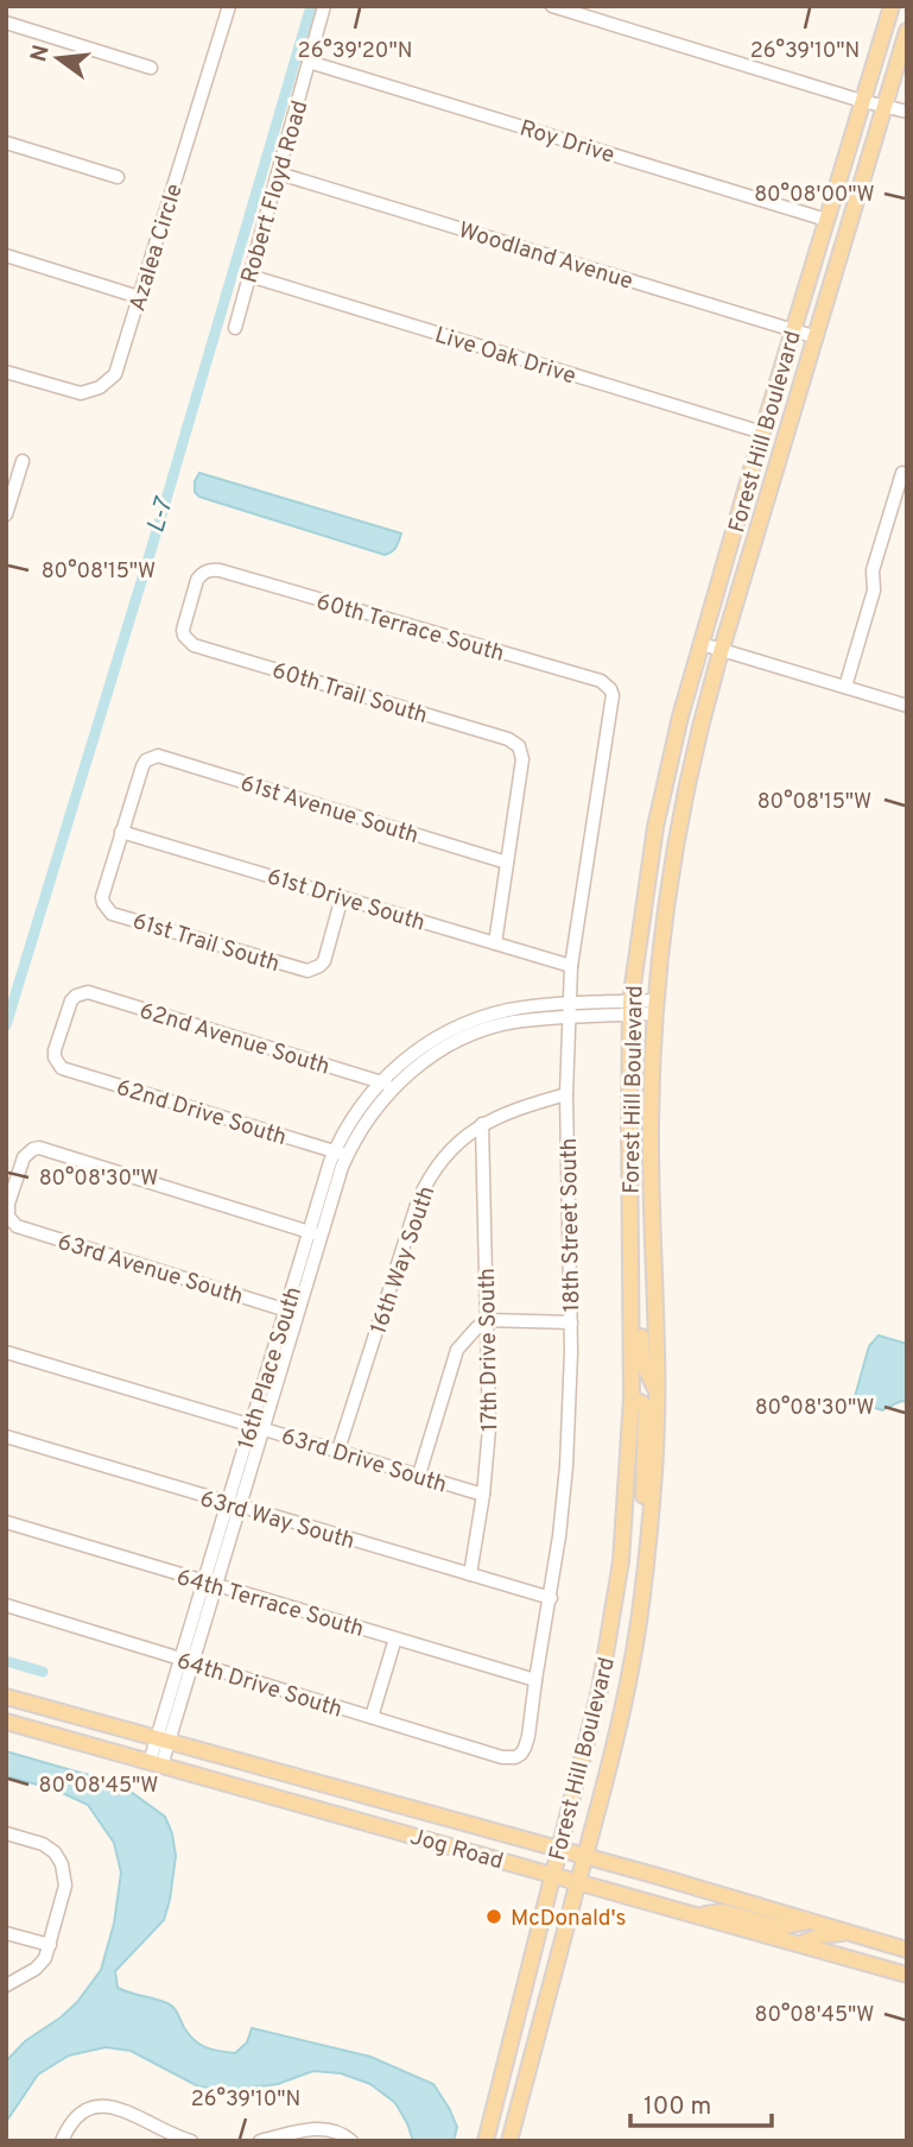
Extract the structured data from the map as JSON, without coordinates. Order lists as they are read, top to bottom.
{
  "streets": {
    "main road": ["Forest Hill Boulevard", "Jog Road"],
    "street": [
      "Roy Drive",
      "Robert Floyd Road",
      "Azalea Circle",
      "Woodland Avenue",
      "Live Oak Drive",
      "60th Terrace South",
      "60th Trail South",
      "61st Avenue South",
      "61st Drive South",
      "61st Trail South",
      "62nd Avenue South",
      "62nd Drive South",
      "18th Street South",
      "16th Way South",
      "63rd Avenue South",
      "17th Drive South",
      "16th Place South",
      "63rd Drive South",
      "63rd Way South",
      "64th Terrace South",
      "64th Drive South"
    ]
  },
  "crossings": [
    ["Roy Drive", "Robert Floyd Road"],
    ["Roy Drive", "Forest Hill Boulevard"],
    ["Robert Floyd Road", "Woodland Avenue"],
    ["Robert Floyd Road", "Live Oak Drive"],
    ["Woodland Avenue", "Forest Hill Boulevard"],
    ["Live Oak Drive", "Forest Hill Boulevard"],
    ["Forest Hill Boulevard", "16th Place South"],
    ["Forest Hill Boulevard", "Jog Road"],
    ["60th Terrace South", "60th Trail South"],
    ["60th Terrace South", "18th Street South"],
    ["60th Trail South", "61st Avenue South"],
    ["61st Avenue South", "61st Drive South"],
    ["61st Avenue South", "61st Trail South"],
    ["61st Drive South", "61st Trail South"],
    ["61st Drive South", "18th Street South"],
    ["62nd Avenue South", "62nd Drive South"],
    ["62nd Avenue South", "16th Place South"],
    ["62nd Drive South", "16th Place South"],
    ["18th Street South", "16th Way South"],
    ["18th Street South", "16th Place South"],
    ["18th Street South", "63rd Way South"],
    ["18th Street South", "64th Terrace South"],
    ["18th Street South", "64th Drive South"],
    ["16th Way South", "17th Drive South"],
    ["16th Way South", "63rd Drive South"],
    ["63rd Avenue South", "16th Place South"],
    ["17th Drive South", "63rd Drive South"],
    ["17th Drive South", "63rd Way South"],
    ["16th Place South", "63rd Drive South"],
    ["16th Place South", "63rd Way South"],
    ["16th Place South", "64th Terrace South"],
    ["16th Place South", "64th Drive South"],
    ["16th Place South", "Jog Road"]
  ],
  "water": ["L-7"],
  "places": ["McDonald's"],
  "scale_bar": "100 m",
  "north": "left",
  "coordinates": [
    "26°39'20\"N",
    "26°39'10\"N",
    "80°08'00\"W",
    "80°08'15\"W",
    "80°08'30\"W",
    "80°08'45\"W"
  ]
}
